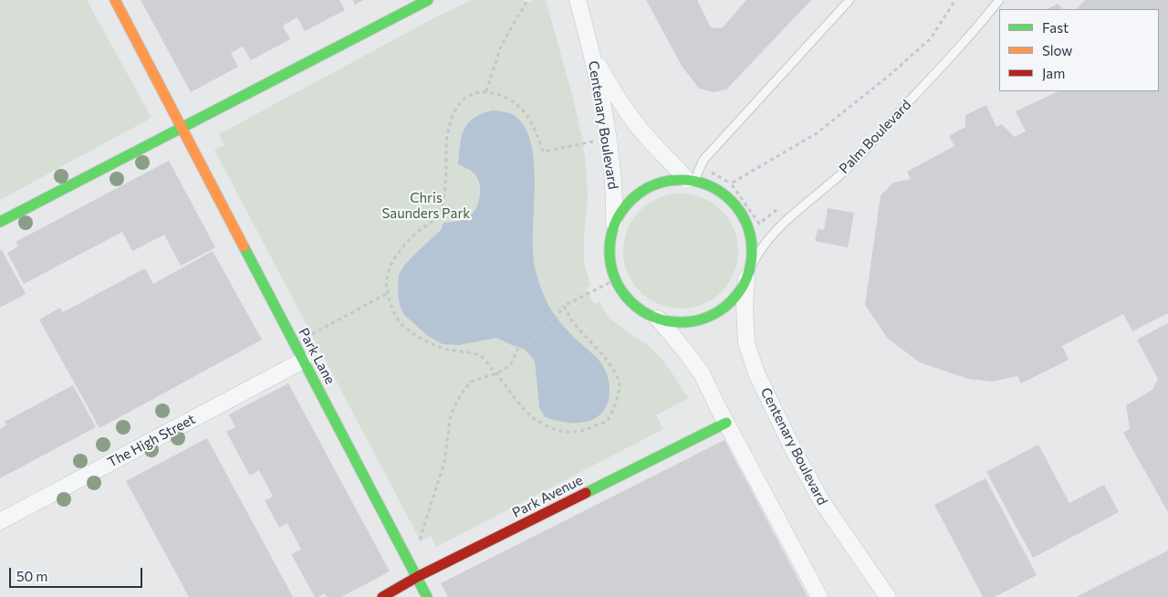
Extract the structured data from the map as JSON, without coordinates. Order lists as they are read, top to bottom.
{
  "streets": {
    "street": [
      "Centenary Boulevard",
      "Park Lane",
      "The High Street",
      "Park Avenue"
    ],
    "lane": ["Palm Boulevard"]
  },
  "crossings": [
    ["Centenary Boulevard", "Palm Boulevard"],
    ["Park Lane", "The High Street"],
    ["Park Lane", "Park Avenue"]
  ],
  "parks": ["Chris Saunders Park"],
  "legend": ["Fast", "Slow", "Jam"],
  "scale_bar": "50 m"
}
